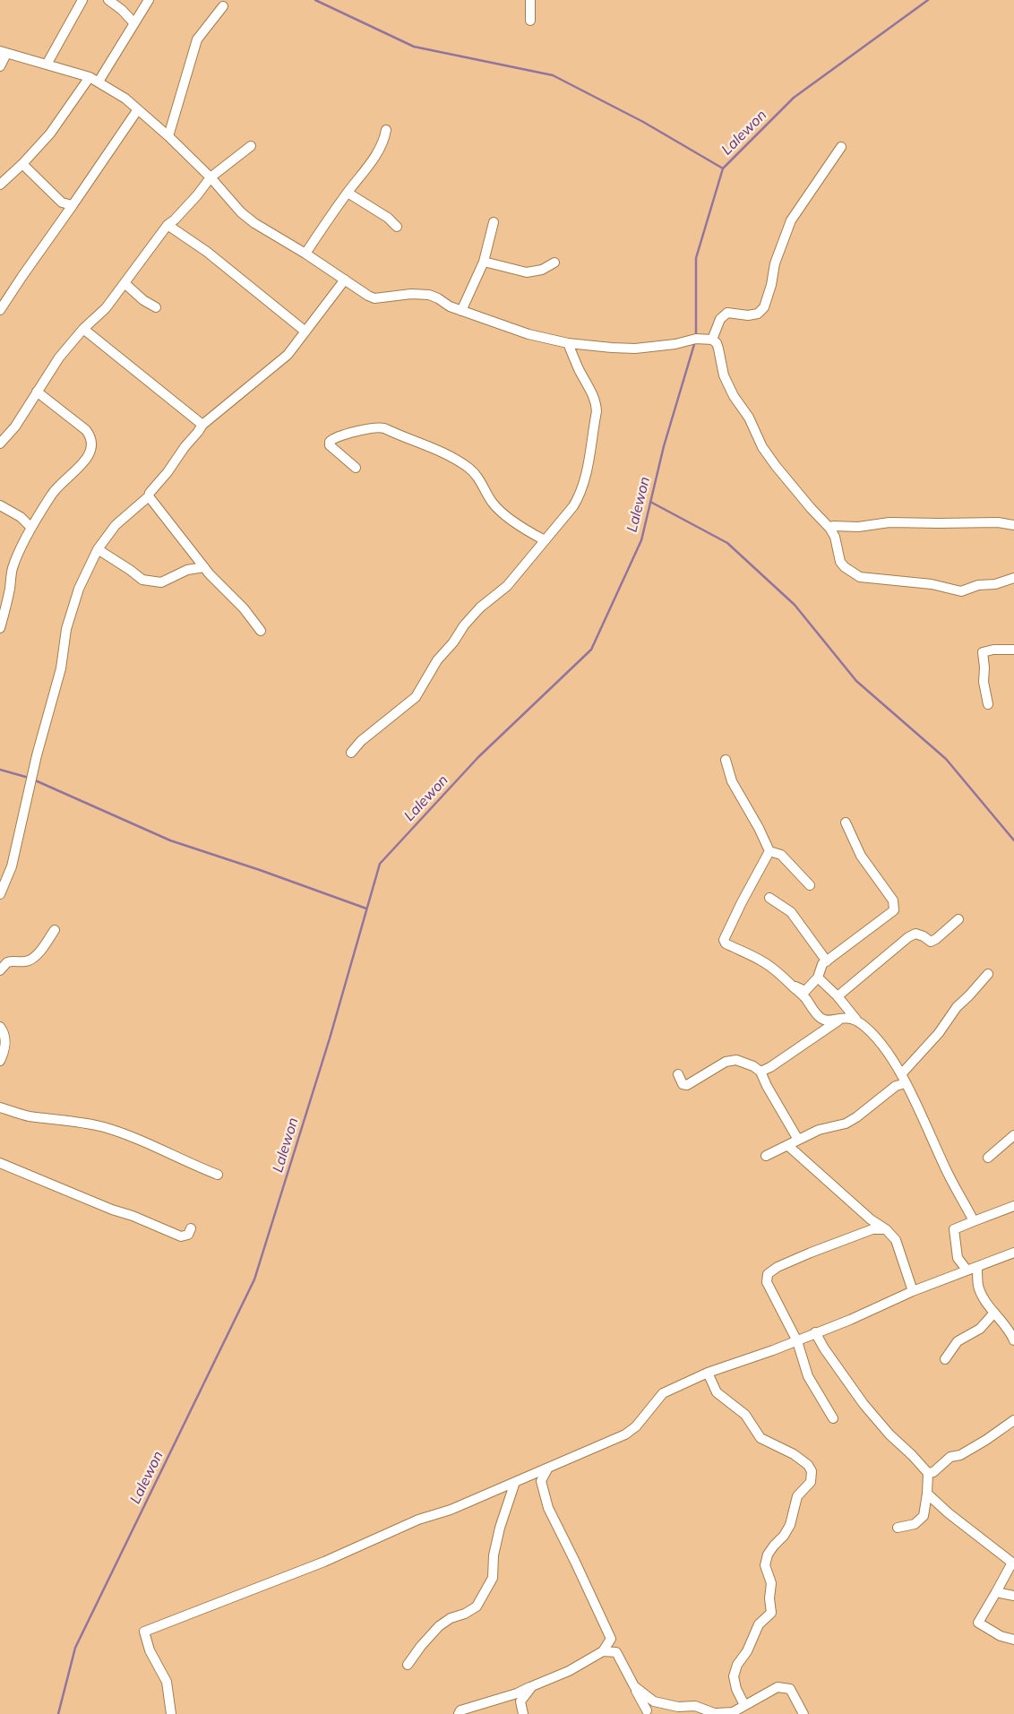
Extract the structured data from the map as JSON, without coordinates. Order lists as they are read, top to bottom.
{
  "water": ["Lalewon"]
}
